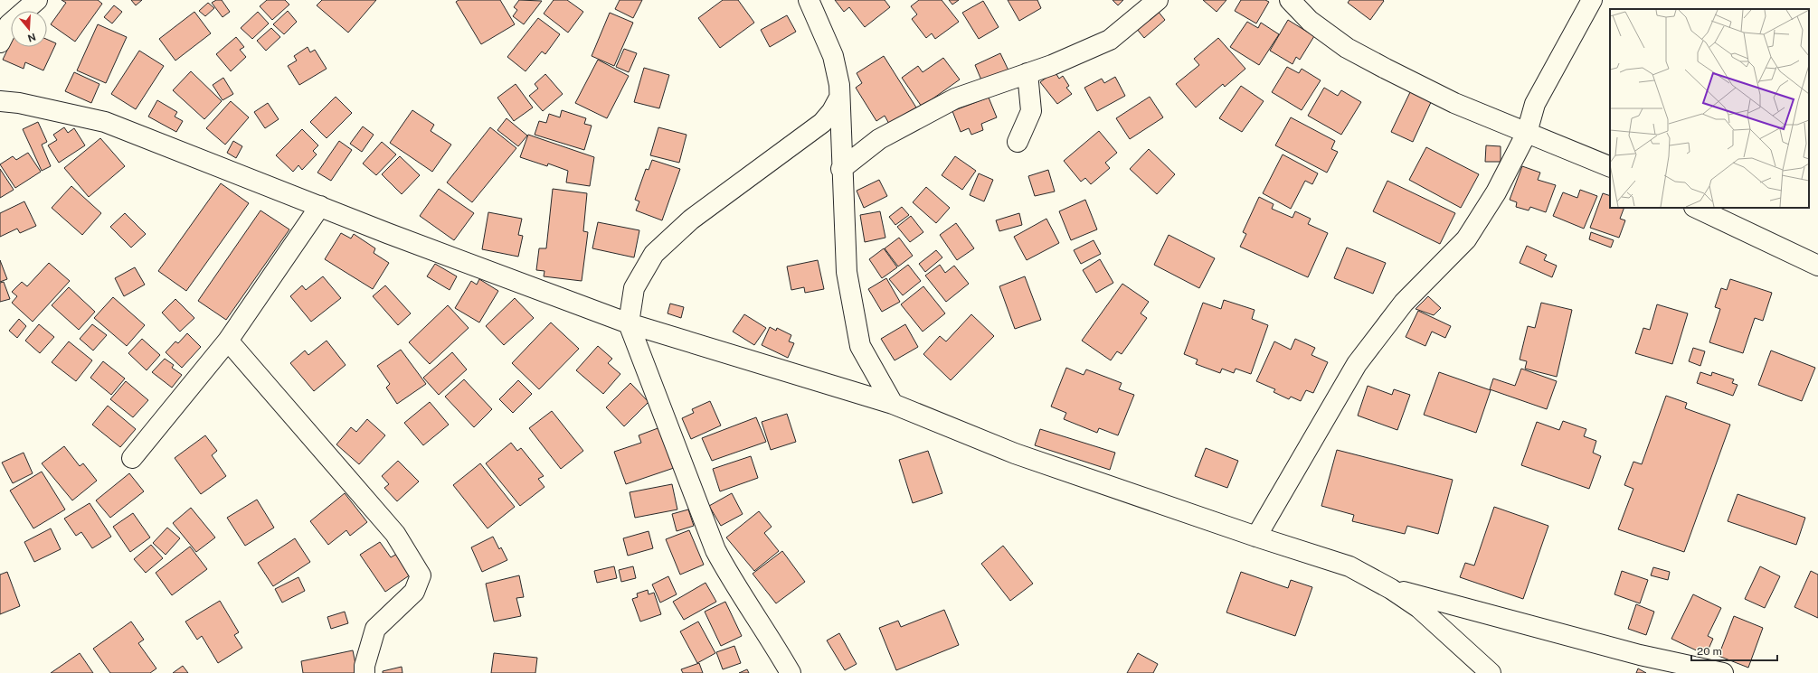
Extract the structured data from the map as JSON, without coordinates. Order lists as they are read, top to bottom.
{
  "scale_bar": "20 m",
  "north": "bottom"
}
